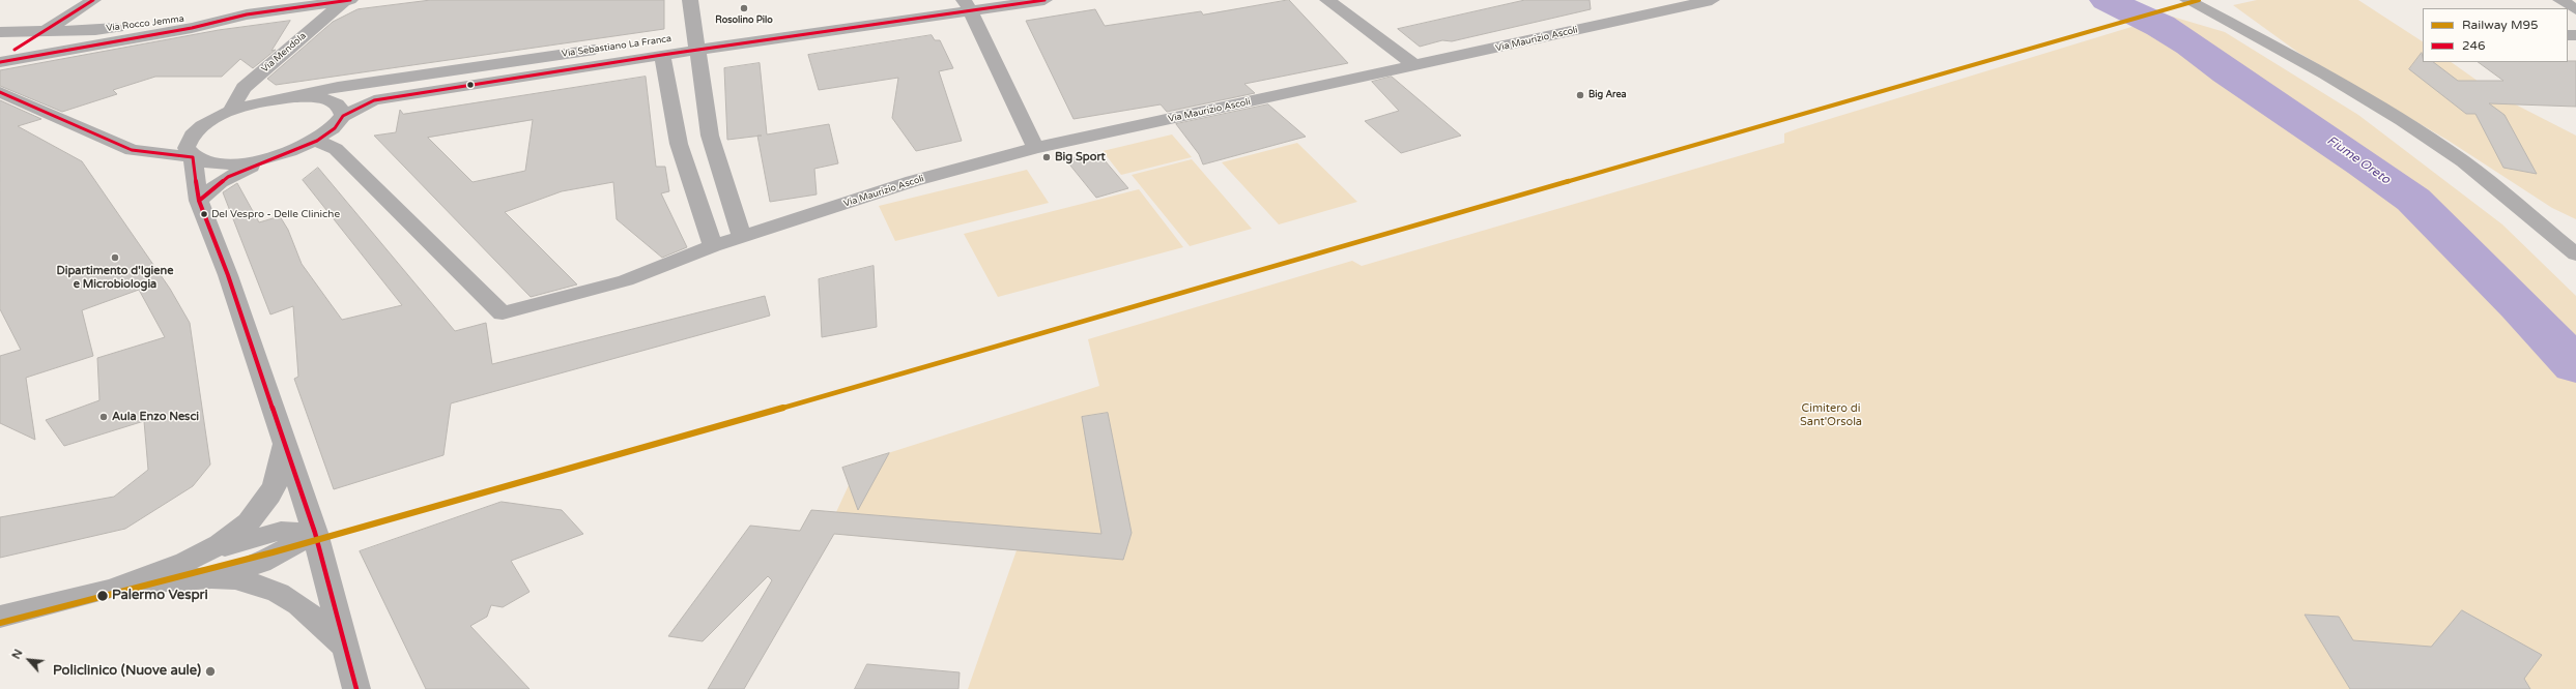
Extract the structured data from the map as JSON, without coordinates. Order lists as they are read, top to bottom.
{
  "streets": {
    "street": [
      "Via Rocco Jemma",
      "Via Maurizio Ascoli",
      "Via Sebastiano La Franca",
      "Via Mendola"
    ]
  },
  "crossings": [
    ["Via Rocco Jemma", "Via Mendola"]
  ],
  "water": ["Fiume Oreto"],
  "parks": ["Cimitero di Sant'Orsola"],
  "places": [
    "Rosolino Pilo",
    "Big Area",
    "Big Sport",
    "Del Vespro - Delle Cliniche",
    "Dipartimento d'Igiene e Microbiologia",
    "Aula Enzo Nesci",
    "Palermo Vespri",
    "Policlinico (Nuove aule)"
  ],
  "lines": ["rail line M95", "transit line 246"],
  "legend": ["Railway M95", "246"],
  "north": "top left"
}
